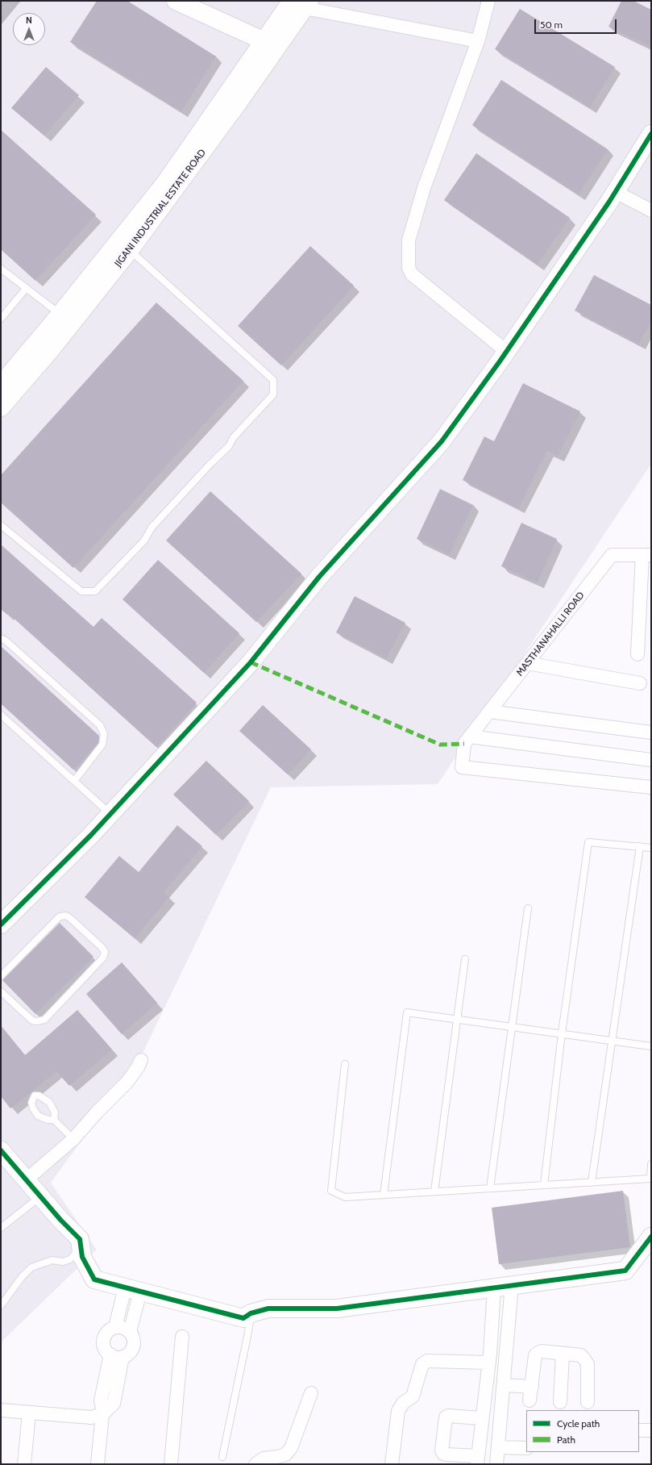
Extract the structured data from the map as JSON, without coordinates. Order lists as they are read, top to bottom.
{
  "streets": {
    "street": ["JIGANI INDUSTRIAL ESTATE ROAD", "MASTHANAHALLI ROAD"]
  },
  "legend": ["Cycle path", "Path"],
  "scale_bar": "50 m",
  "north": "top"
}
